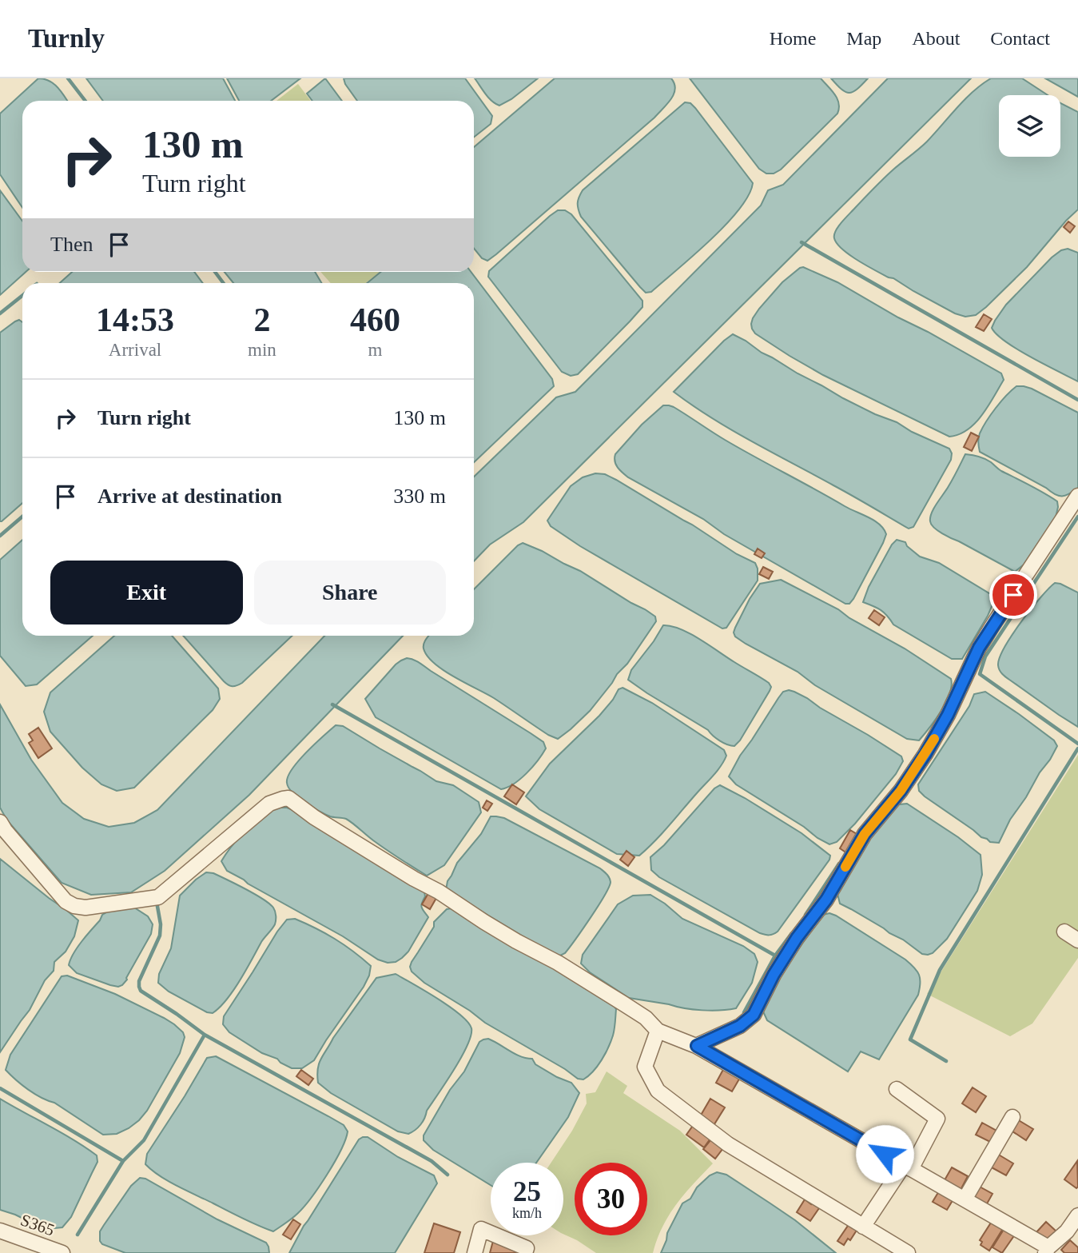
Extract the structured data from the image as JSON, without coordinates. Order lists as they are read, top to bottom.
{
  "streets": {
    "street": ["S365"]
  },
  "page": {
    "header": "Turnly",
    "nav": [
      "Home",
      "Map",
      "About",
      "Contact"
    ],
    "turn": ["130 m", "Turn right"],
    "then": "Then",
    "eta": [
      "14:53",
      "Arrival",
      "2",
      "min",
      "460",
      "m"
    ],
    "list": [
      {
        "name": "Turn right",
        "value": "130 m"
      },
      {
        "name": "Arrive at destination",
        "value": "330 m"
      }
    ],
    "buttons": ["Exit", "Share"],
    "speed": "25 km/h",
    "limit": "30"
  }
}
